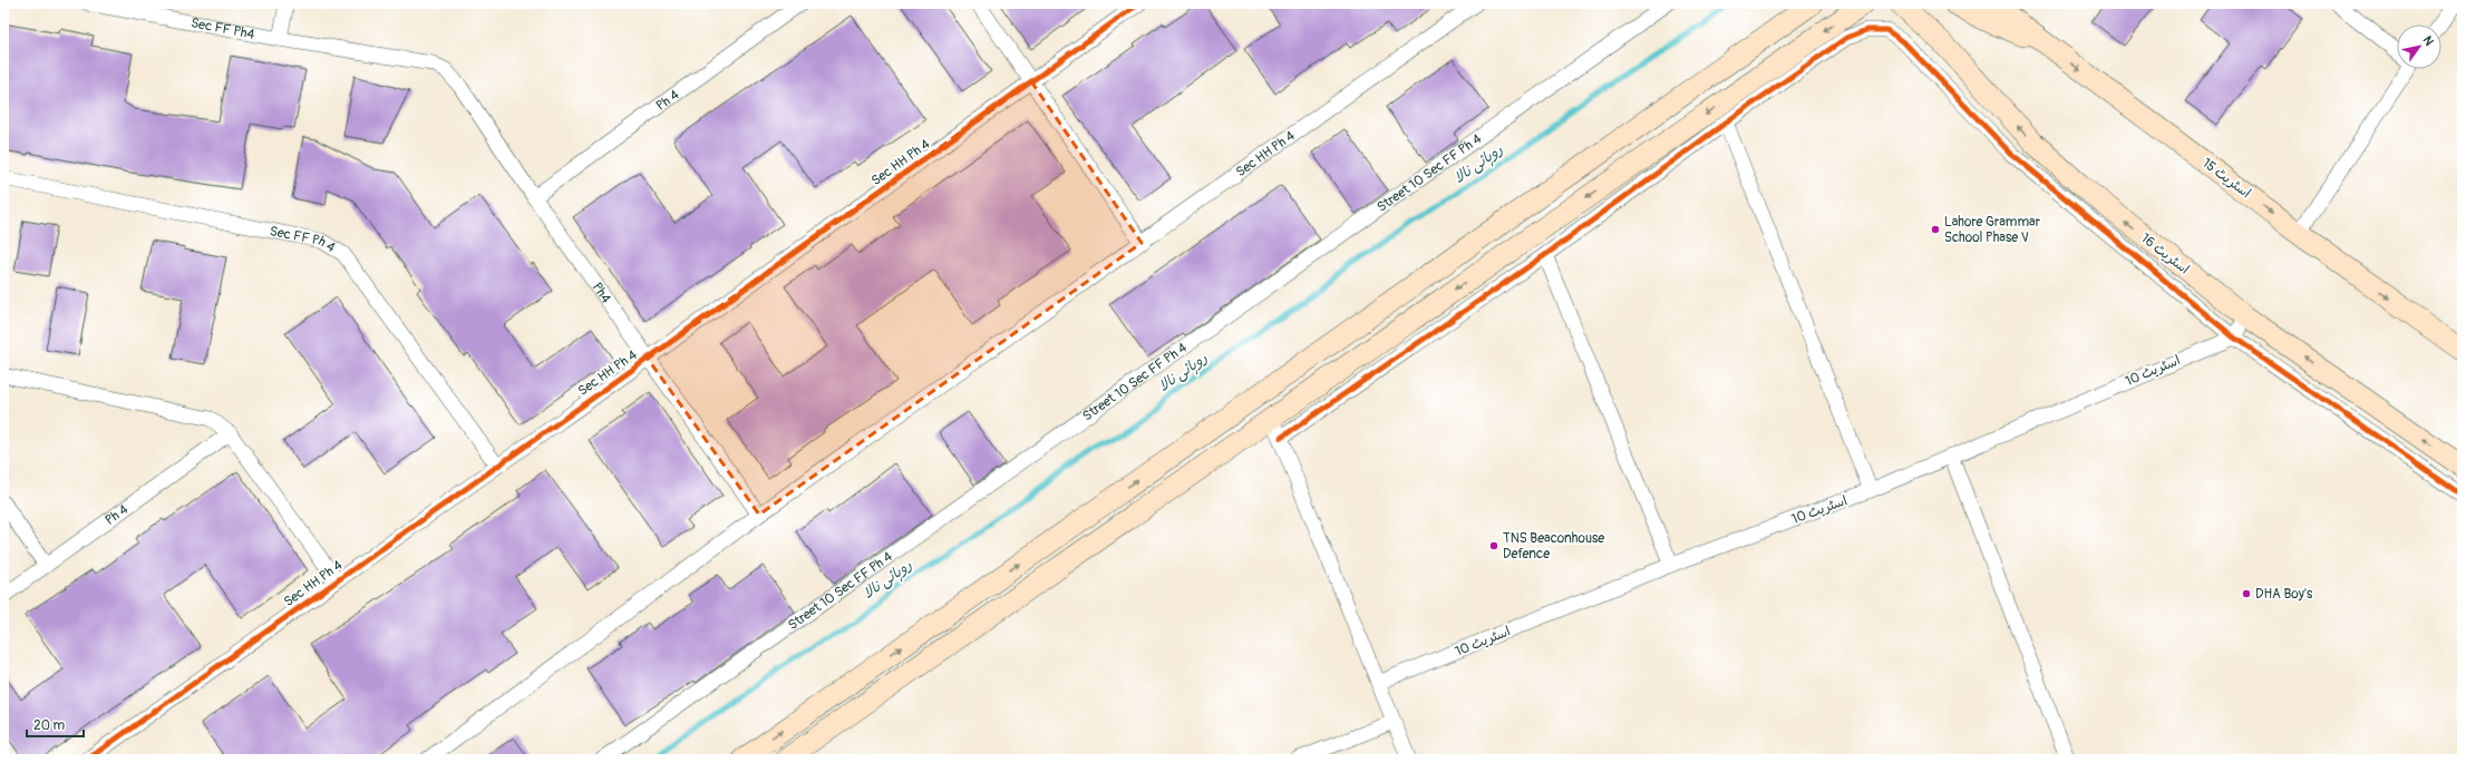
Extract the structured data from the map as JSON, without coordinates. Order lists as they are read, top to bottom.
{
  "streets": {
    "main road": ["اسٹریٹ 15", "اسٹریٹ 16"],
    "street": [
      "Sec FF Ph4",
      "Ph 4",
      "Sec HH Ph 4",
      "Street 10 Sec FF Ph 4",
      "Sec FF Ph 4",
      "Ph4",
      "اسٹریٹ 10"
    ]
  },
  "crossings": [
    ["Sec FF Ph4", "Ph4"],
    ["Ph 4", "Sec HH Ph 4"],
    ["Ph 4", "Ph4"],
    ["Sec HH Ph 4", "Sec FF Ph 4"],
    ["Sec HH Ph 4", "Ph4"]
  ],
  "one_way": ["اسٹریٹ 15", "اسٹریٹ 16"],
  "water": ["روہائی نالا"],
  "places": ["Lahore Grammar School Phase V", "TNS Beaconhouse Defence", "DHA Boy's"],
  "scale_bar": "20 m",
  "north": "top right"
}
